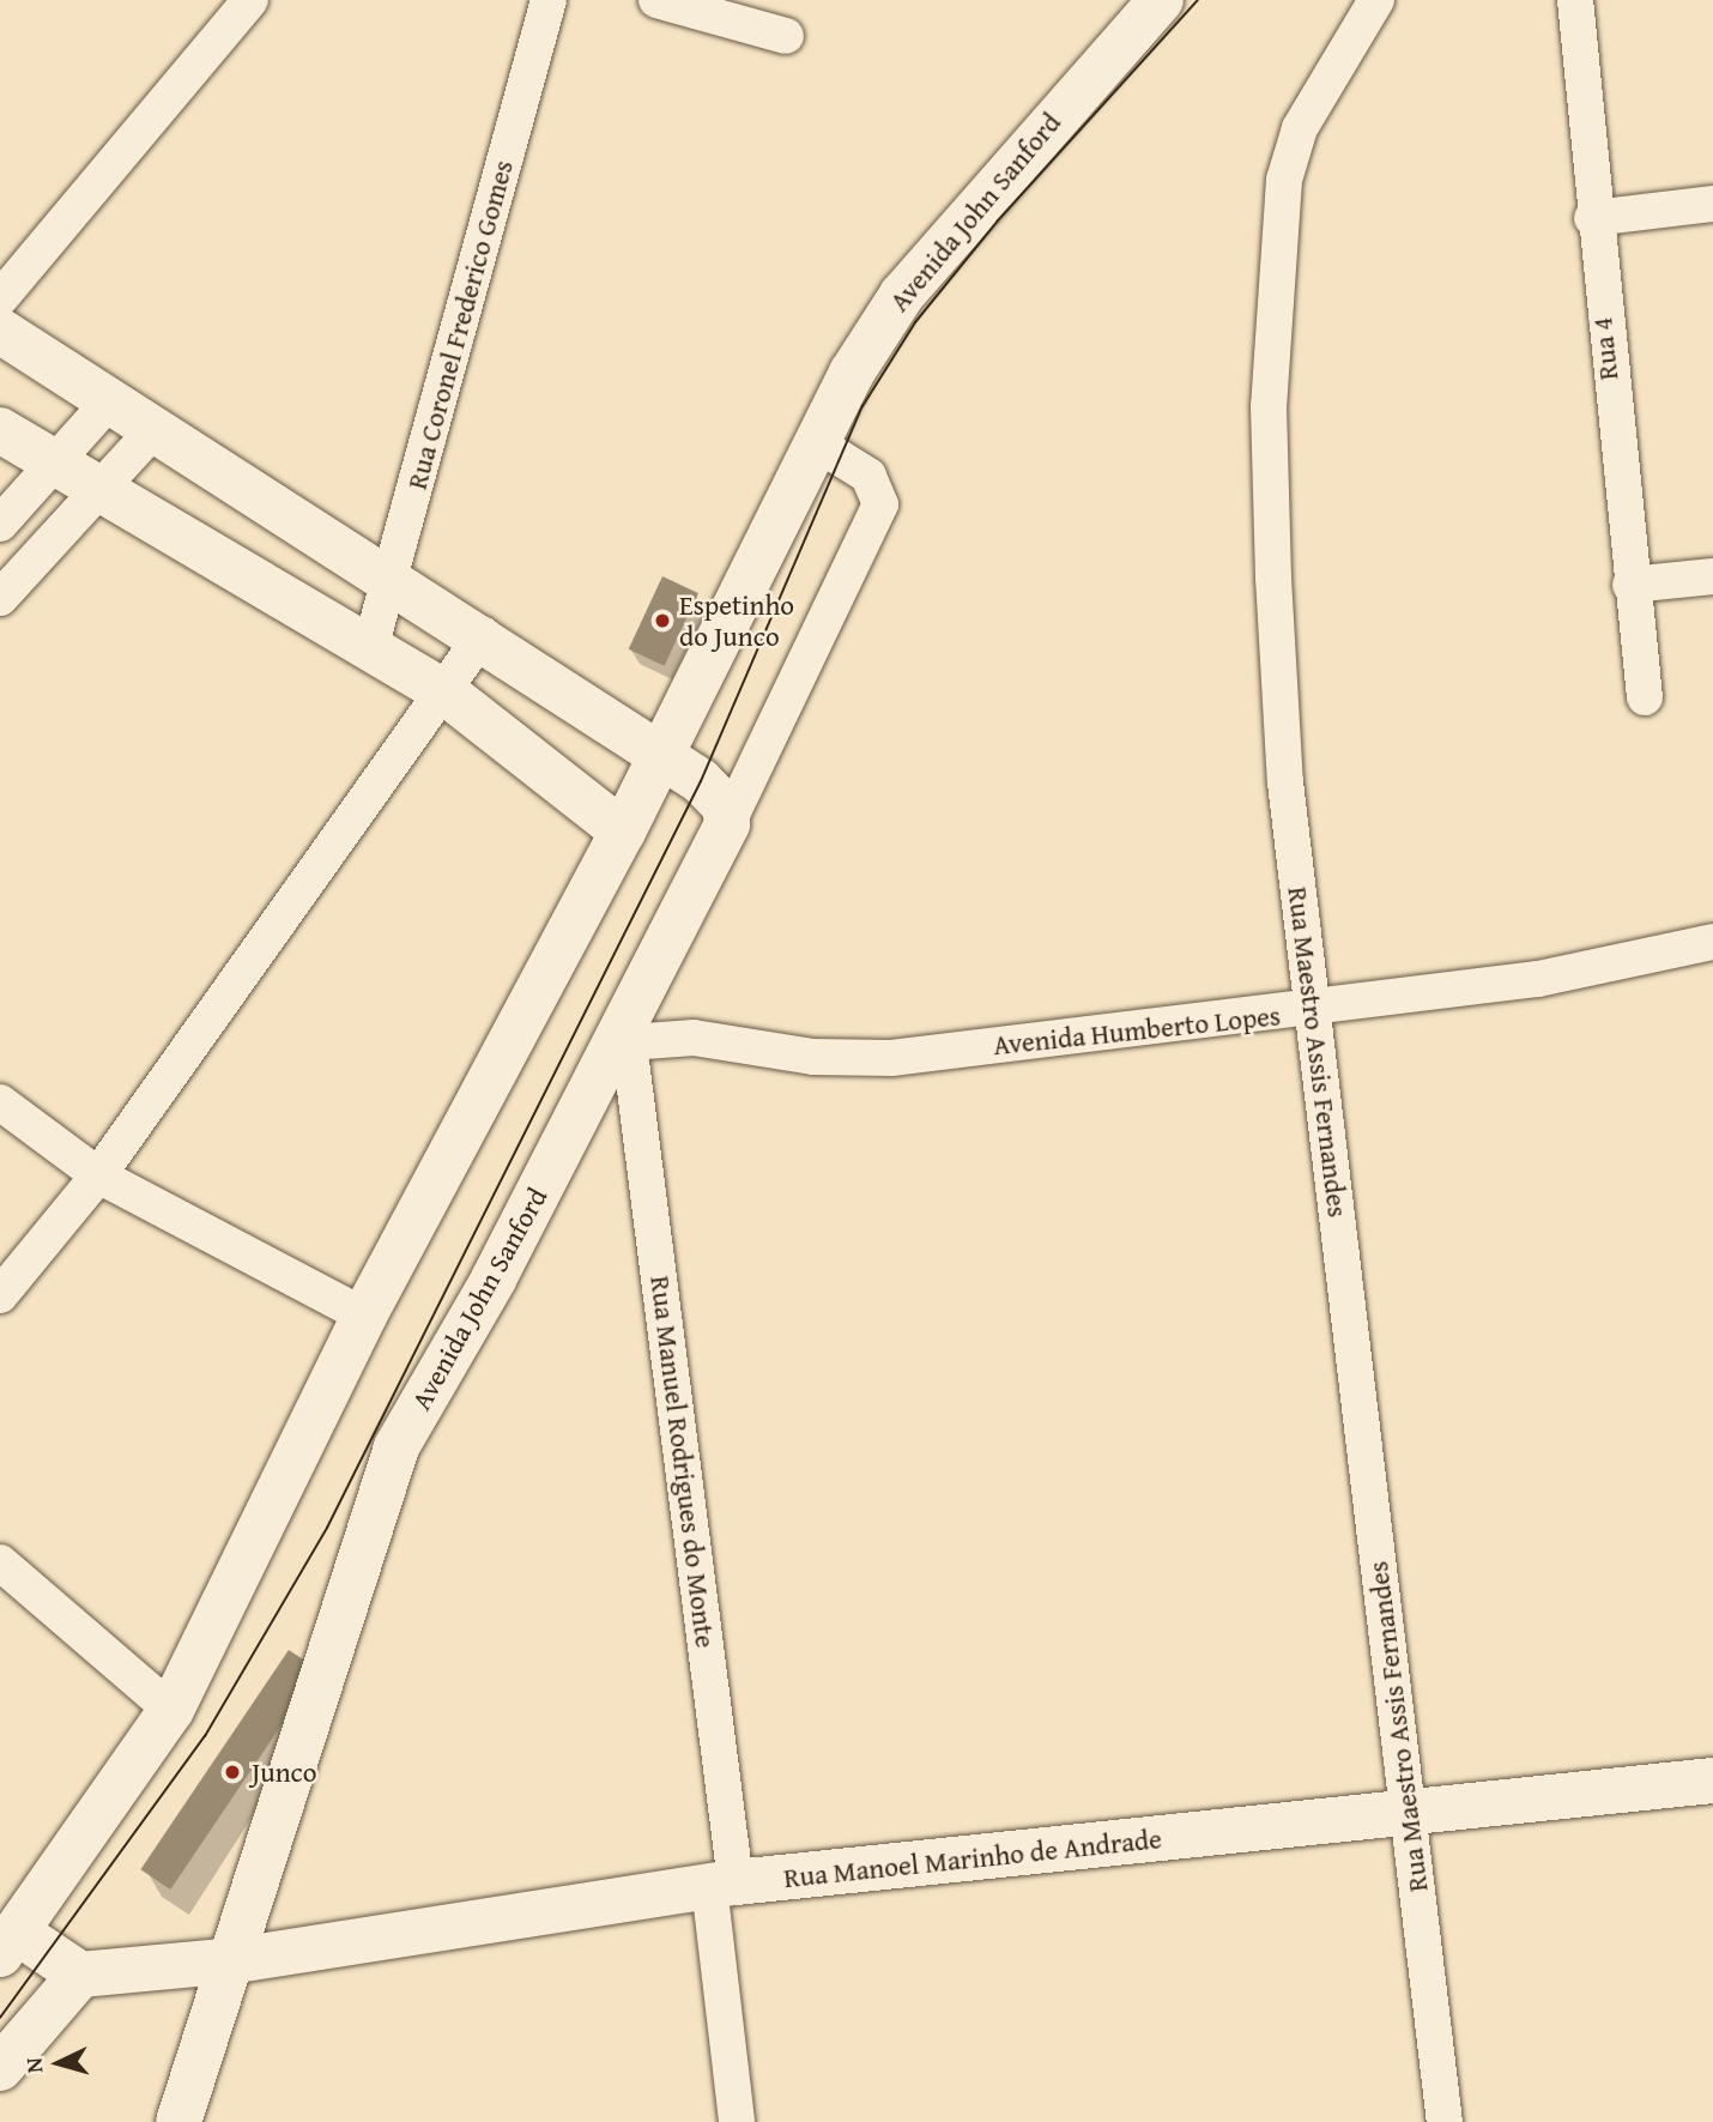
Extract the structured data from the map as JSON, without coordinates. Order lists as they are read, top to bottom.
{
  "streets": {
    "main road": ["Avenida John Sanford", "Rua Manoel Marinho de Andrade"],
    "street": [
      "Rua Coronel Frederico Gomes",
      "Rua 4",
      "Avenida Humberto Lopes",
      "Rua Maestro Assis Fernandes",
      "Rua Manuel Rodrigues do Monte"
    ]
  },
  "crossings": [
    ["Avenida John Sanford", "Avenida Humberto Lopes"],
    ["Avenida John Sanford", "Rua Manuel Rodrigues do Monte"],
    ["Avenida John Sanford", "Rua Manoel Marinho de Andrade"],
    ["Avenida Humberto Lopes", "Rua Maestro Assis Fernandes"],
    ["Avenida Humberto Lopes", "Rua Manuel Rodrigues do Monte"],
    ["Rua Maestro Assis Fernandes", "Rua Manoel Marinho de Andrade"],
    ["Rua Manuel Rodrigues do Monte", "Rua Manoel Marinho de Andrade"]
  ],
  "places": ["Espetinho do Junco", "Junco"],
  "north": "left"
}
